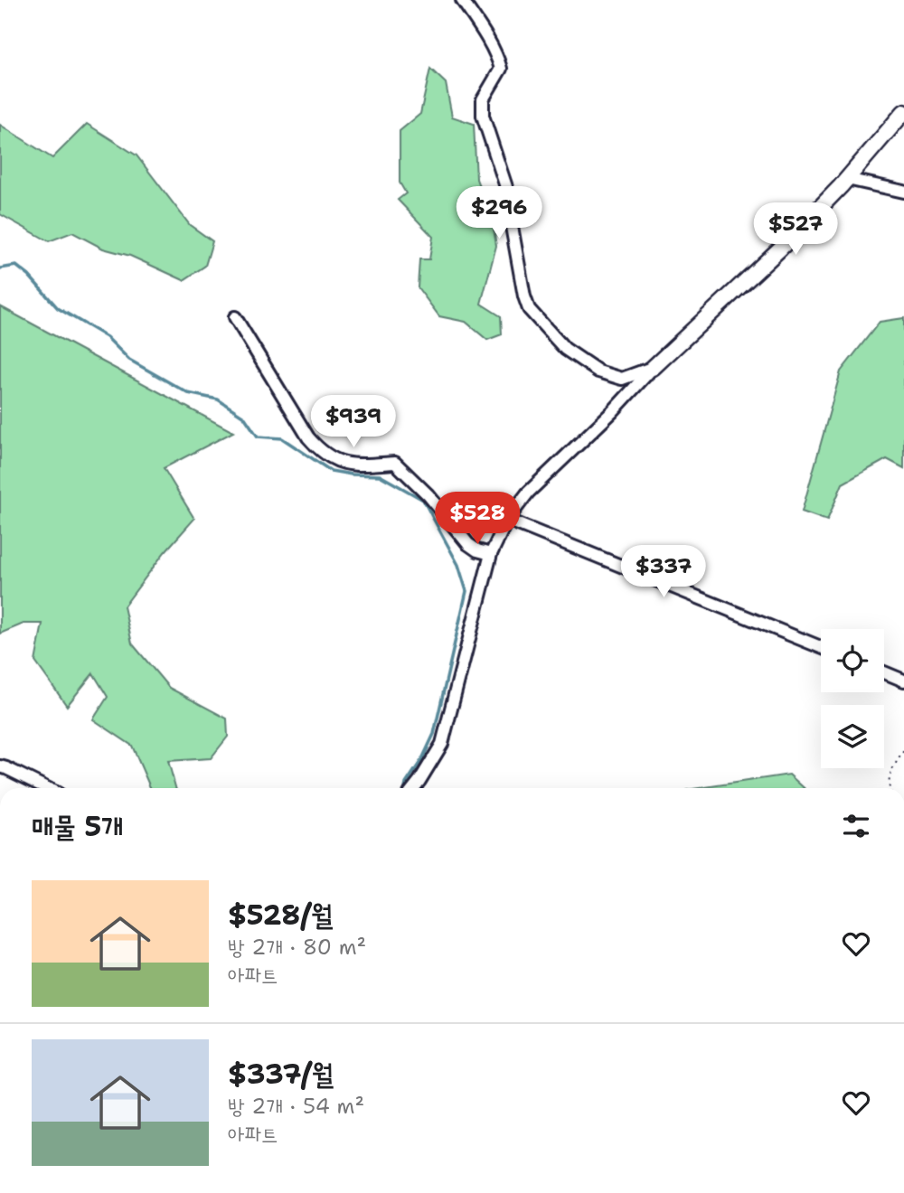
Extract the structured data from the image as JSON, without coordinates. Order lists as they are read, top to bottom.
{
  "page": {
    "price": [
      "$296",
      "$527",
      "$939",
      "$528",
      "$337"
    ],
    "heading": "매물 5개",
    "list": [
      {
        "name": "$528/월",
        "note": "방 2개 · 80 m² · 아파트"
      },
      {
        "name": "$337/월",
        "note": "방 2개 · 54 m² · 아파트"
      }
    ]
  }
}
